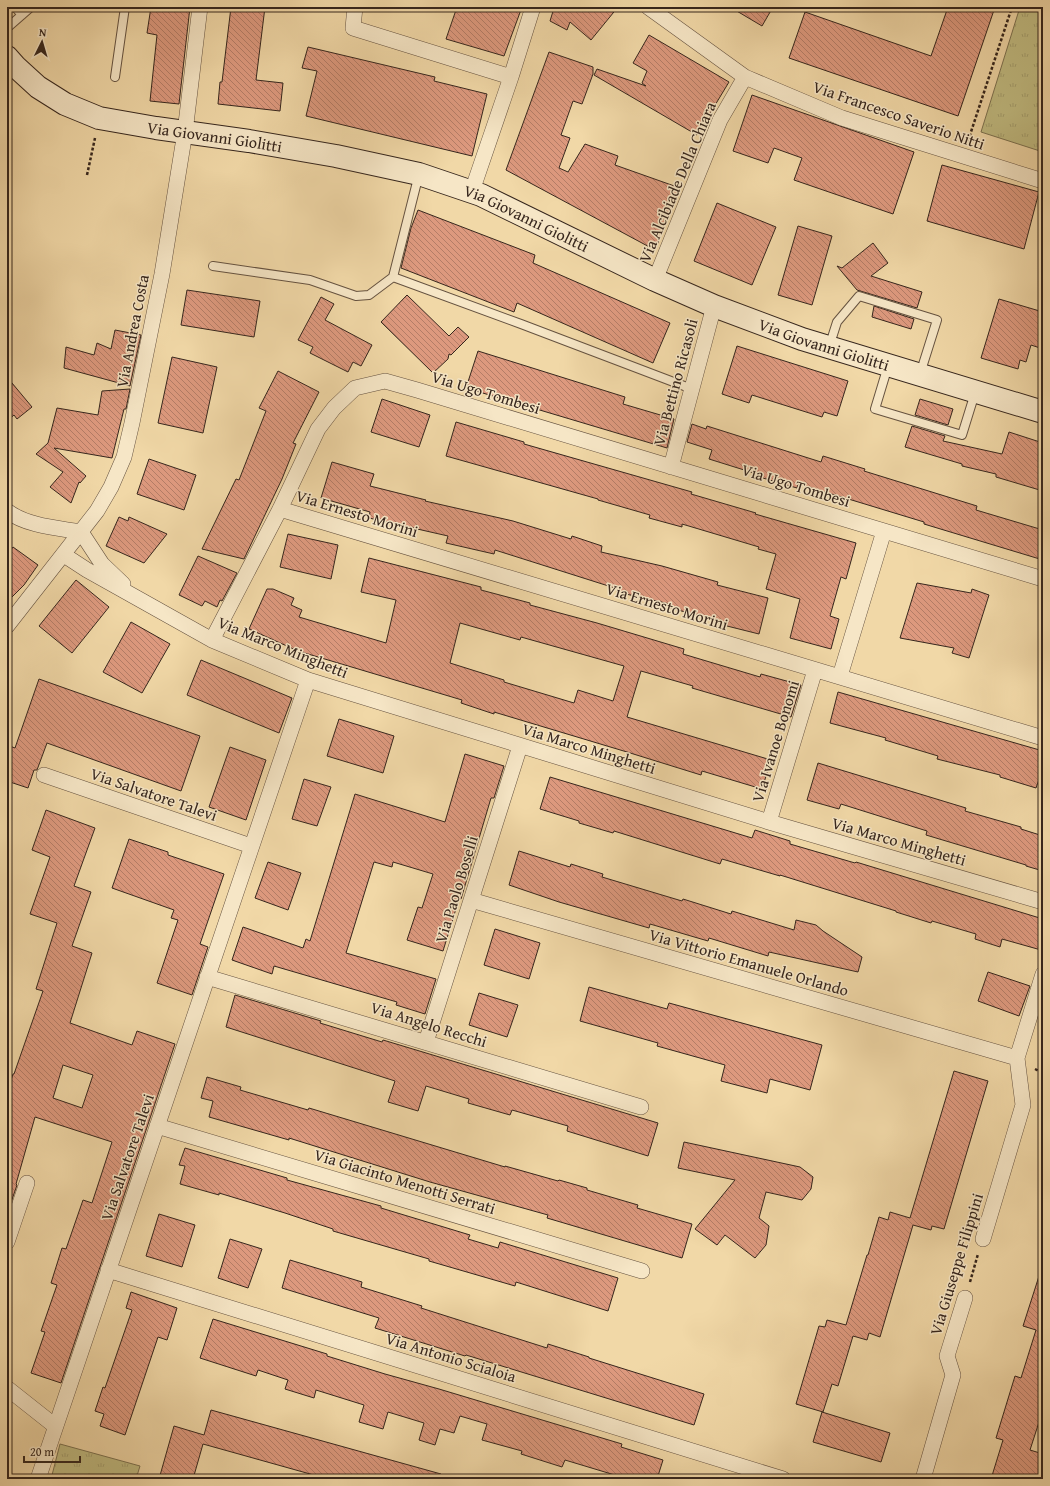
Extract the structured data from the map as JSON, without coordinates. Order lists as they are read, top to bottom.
{
  "streets": {
    "street": [
      "Via Francesco Saverio Nitti",
      "Via Giovanni Giolitti",
      "Via Alcibiade Della Chiara",
      "Via Andrea Costa",
      "Via Bettino Ricasoli",
      "Via Ugo Tombesi",
      "Via Ernesto Morini",
      "Via Marco Minghetti",
      "Via Ivanoe Bonomi",
      "Via Salvatore Talevi",
      "Via Paolo Boselli",
      "Via Vittorio Emanuele Orlando",
      "Via Angelo Recchi",
      "Via Giacinto Menotti Serrati",
      "Via Giuseppe Filippini",
      "Via Antonio Scialoia"
    ]
  },
  "crossings": [
    ["Via Francesco Saverio Nitti", "Via Alcibiade Della Chiara"],
    ["Via Giovanni Giolitti", "Via Alcibiade Della Chiara"],
    ["Via Giovanni Giolitti", "Via Andrea Costa"],
    ["Via Giovanni Giolitti", "Via Bettino Ricasoli"],
    ["Via Andrea Costa", "Via Marco Minghetti"],
    ["Via Bettino Ricasoli", "Via Ugo Tombesi"],
    ["Via Ugo Tombesi", "Via Ernesto Morini"],
    ["Via Ugo Tombesi", "Via Marco Minghetti"],
    ["Via Ernesto Morini", "Via Ivanoe Bonomi"],
    ["Via Marco Minghetti", "Via Ivanoe Bonomi"],
    ["Via Marco Minghetti", "Via Salvatore Talevi"],
    ["Via Marco Minghetti", "Via Paolo Boselli"],
    ["Via Salvatore Talevi", "Via Angelo Recchi"],
    ["Via Salvatore Talevi", "Via Giacinto Menotti Serrati"],
    ["Via Salvatore Talevi", "Via Antonio Scialoia"],
    ["Via Paolo Boselli", "Via Vittorio Emanuele Orlando"],
    ["Via Paolo Boselli", "Via Angelo Recchi"],
    ["Via Vittorio Emanuele Orlando", "Via Giuseppe Filippini"]
  ],
  "scale_bar": "20 m",
  "north": "top"
}
